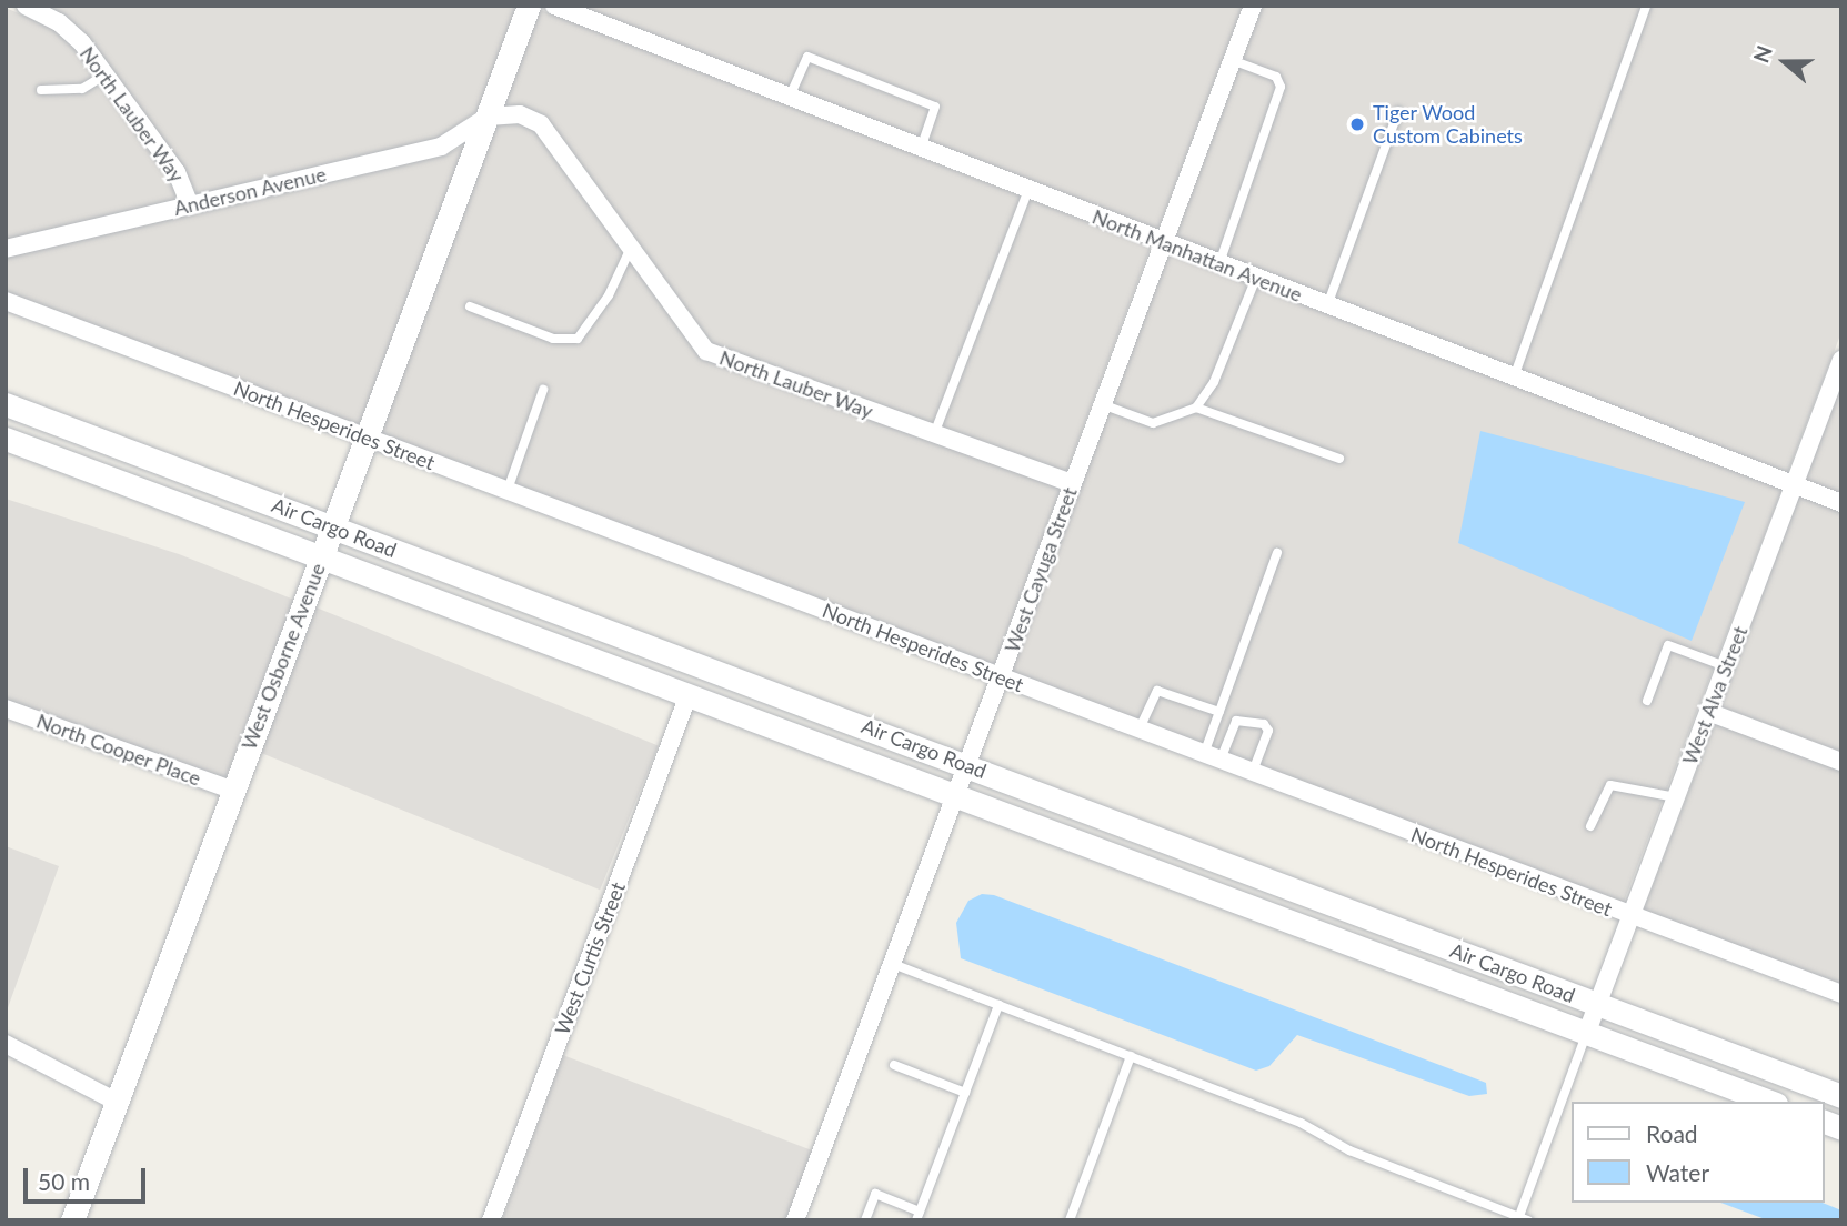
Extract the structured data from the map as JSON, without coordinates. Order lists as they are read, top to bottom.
{
  "streets": {
    "street": [
      "North Lauber Way",
      "Anderson Avenue",
      "North Manhattan Avenue",
      "North Hesperides Street",
      "Air Cargo Road",
      "West Cayuga Street",
      "West Osborne Avenue",
      "West Alva Street",
      "North Cooper Place",
      "West Curtis Street"
    ]
  },
  "crossings": [
    ["North Lauber Way", "Anderson Avenue"],
    ["North Lauber Way", "West Cayuga Street"],
    ["North Lauber Way", "West Osborne Avenue"],
    ["Anderson Avenue", "West Osborne Avenue"],
    ["North Manhattan Avenue", "West Cayuga Street"],
    ["North Manhattan Avenue", "West Alva Street"],
    ["North Hesperides Street", "West Cayuga Street"],
    ["North Hesperides Street", "West Osborne Avenue"],
    ["North Hesperides Street", "West Alva Street"],
    ["Air Cargo Road", "West Cayuga Street"],
    ["Air Cargo Road", "West Osborne Avenue"],
    ["Air Cargo Road", "West Alva Street"],
    ["Air Cargo Road", "West Curtis Street"],
    ["West Osborne Avenue", "North Cooper Place"]
  ],
  "places": ["Tiger Wood Custom Cabinets"],
  "legend": ["Road", "Water"],
  "scale_bar": "50 m",
  "north": "left"
}
